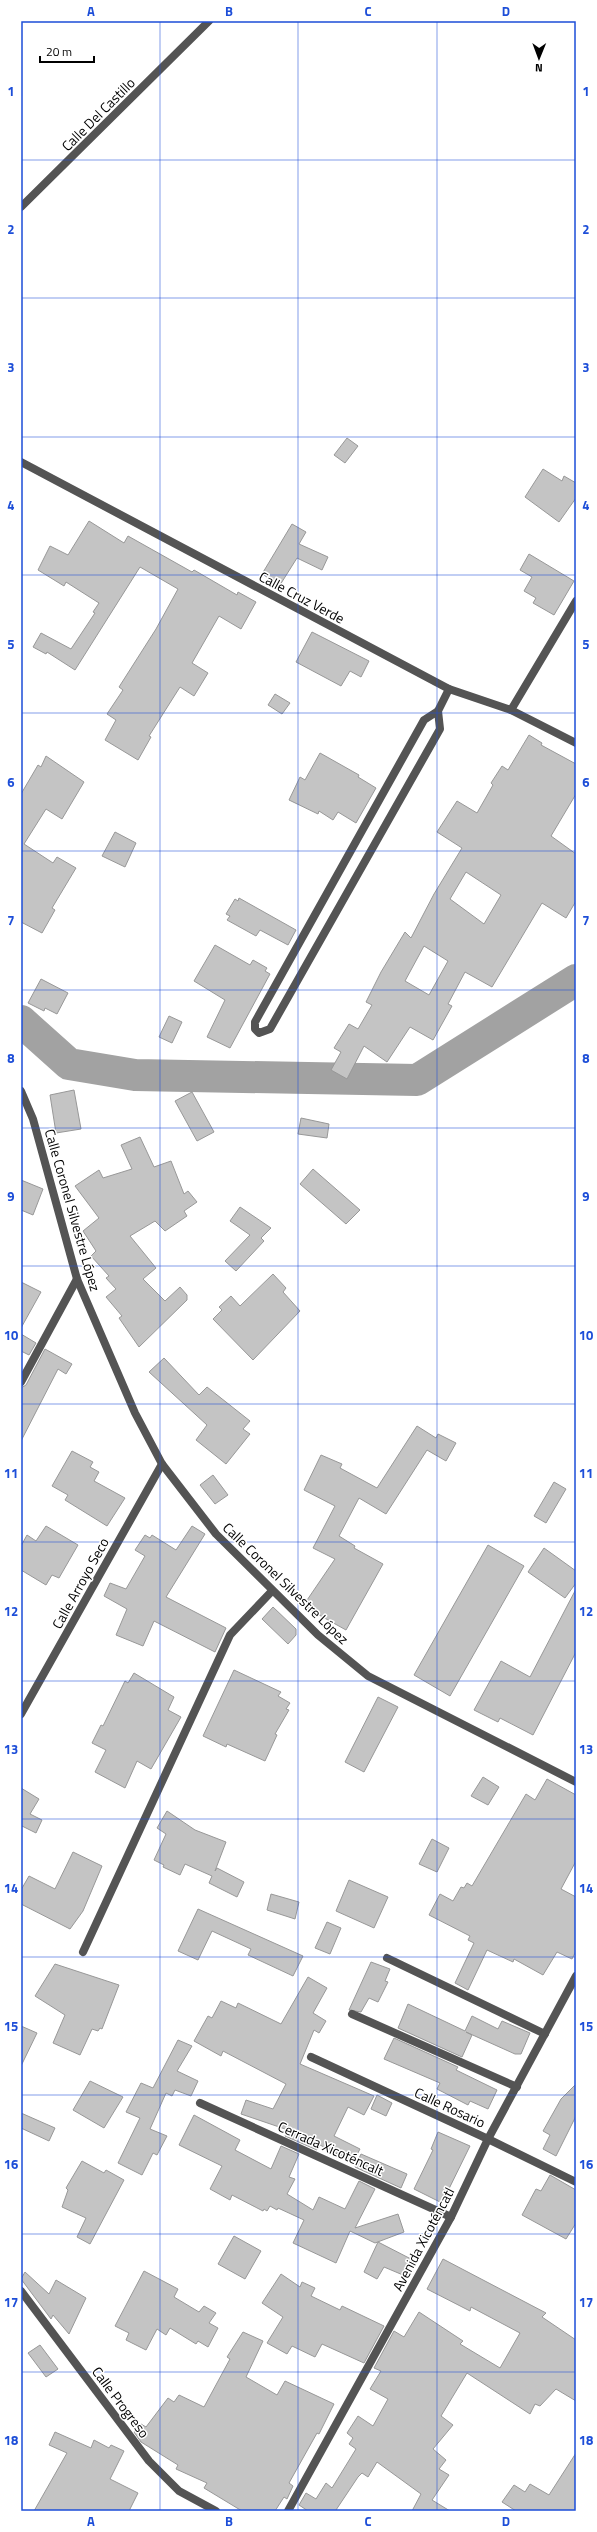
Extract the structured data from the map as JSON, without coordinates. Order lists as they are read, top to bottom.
{
  "streets": {
    "street": [
      "Calle Del Castillo",
      "Calle Cruz Verde",
      "Calle Coronel Silvestre López",
      "Calle Arroyo Seco",
      "Calle Rosario",
      "Cerrada Xicoténcalt",
      "Avenida Xicoténcatl",
      "Calle Progreso"
    ]
  },
  "crossings": [
    ["Calle Coronel Silvestre López", "Calle Arroyo Seco"],
    ["Calle Rosario", "Avenida Xicoténcatl"],
    ["Cerrada Xicoténcalt", "Avenida Xicoténcatl"]
  ],
  "scale_bar": "20 m",
  "north": "bottom",
  "grid": {
    "columns": [
      "A",
      "B",
      "C",
      "D"
    ],
    "rows": [
      "1",
      "2",
      "3",
      "4",
      "5",
      "6",
      "7",
      "8",
      "9",
      "10",
      "11",
      "12",
      "13",
      "14",
      "15",
      "16",
      "17",
      "18"
    ]
  }
}
